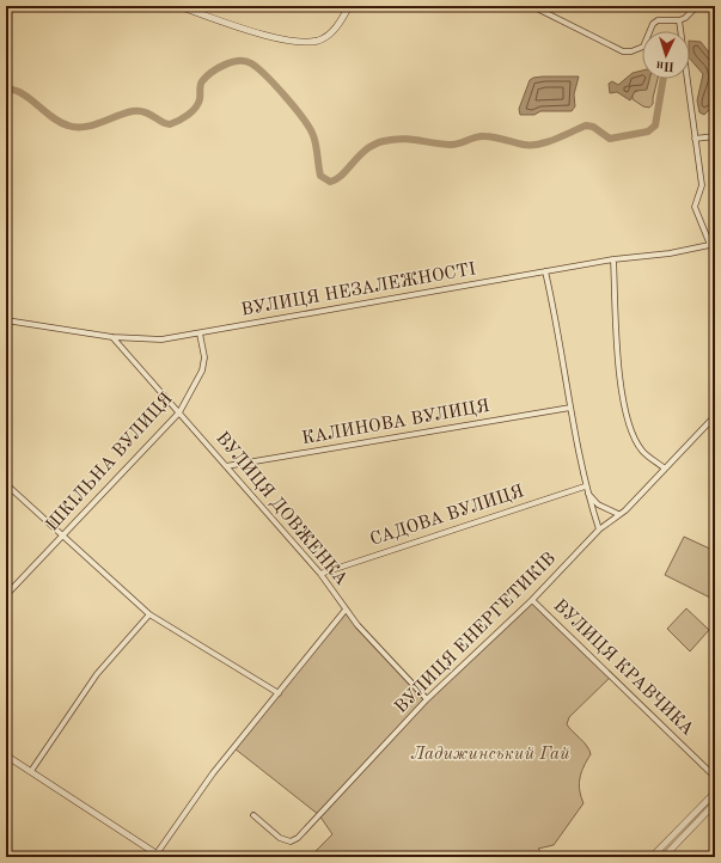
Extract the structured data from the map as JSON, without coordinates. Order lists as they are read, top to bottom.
{
  "streets": {
    "street": [
      "ВУЛИЦЯ НЕЗАЛЕЖНОСТІ",
      "КАЛИНОВА ВУЛИЦЯ",
      "ШКІЛЬНА ВУЛИЦЯ",
      "ВУЛИЦЯ ДОВЖЕНКА",
      "САДОВА ВУЛИЦЯ",
      "ВУЛИЦЯ ЕНЕРГЕТИКІВ",
      "ВУЛИЦЯ КРАВЧИКА"
    ]
  },
  "crossings": [
    ["ВУЛИЦЯ НЕЗАЛЕЖНОСТІ", "ШКІЛЬНА ВУЛИЦЯ"],
    ["ВУЛИЦЯ НЕЗАЛЕЖНОСТІ", "ВУЛИЦЯ ДОВЖЕНКА"],
    ["КАЛИНОВА ВУЛИЦЯ", "ВУЛИЦЯ ДОВЖЕНКА"],
    ["ШКІЛЬНА ВУЛИЦЯ", "ВУЛИЦЯ ДОВЖЕНКА"],
    ["ВУЛИЦЯ ДОВЖЕНКА", "САДОВА ВУЛИЦЯ"],
    ["ВУЛИЦЯ ДОВЖЕНКА", "ВУЛИЦЯ ЕНЕРГЕТИКІВ"],
    ["ВУЛИЦЯ ЕНЕРГЕТИКІВ", "ВУЛИЦЯ КРАВЧИКА"]
  ],
  "parks": ["Ладижинський Гай"],
  "north": "bottom"
}
